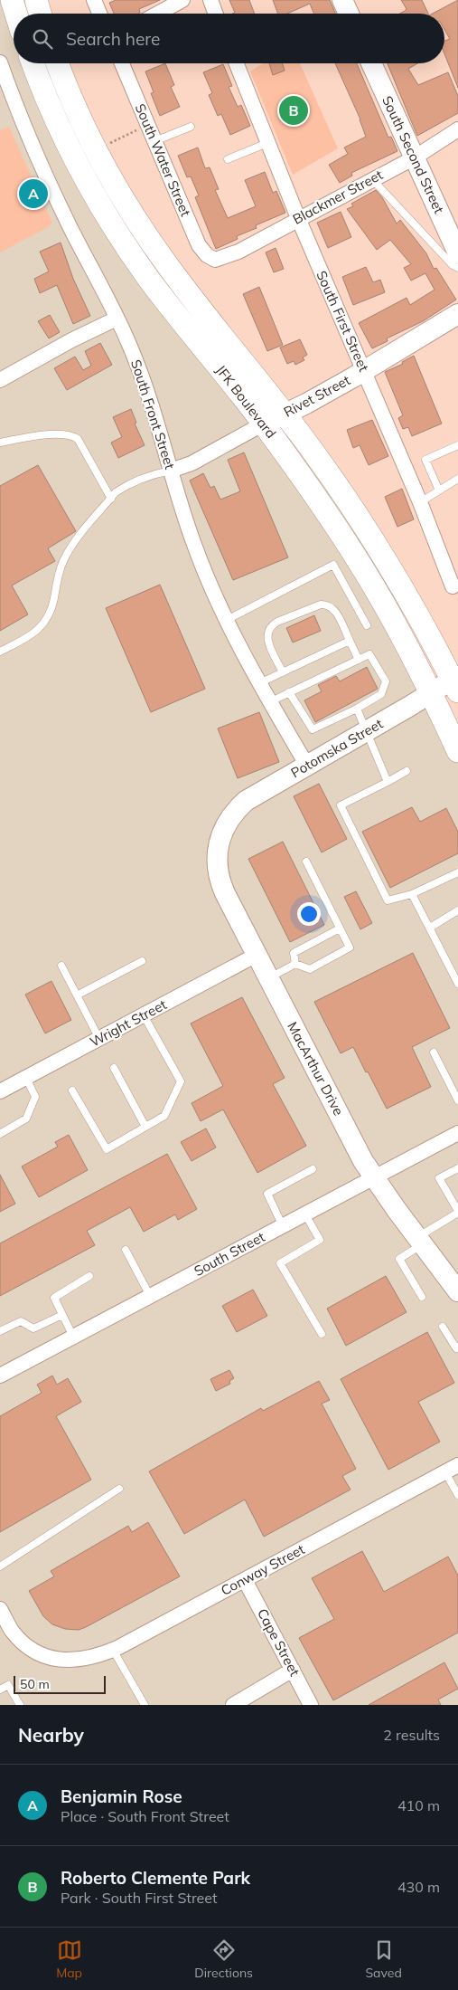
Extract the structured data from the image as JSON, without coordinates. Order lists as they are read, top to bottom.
{
  "streets": {
    "main road": ["JFK Boulevard"],
    "street": [
      "South Second Street",
      "South Water Street",
      "Blackmer Street",
      "South First Street",
      "Rivet Street",
      "South Front Street",
      "Potomska Street",
      "Wright Street",
      "MacArthur Drive",
      "South Street",
      "Conway Street",
      "Cape Street"
    ]
  },
  "crossings": [
    ["South Second Street", "Blackmer Street"],
    ["South Water Street", "Blackmer Street"],
    ["Blackmer Street", "South First Street"],
    ["South First Street", "Rivet Street"],
    ["Rivet Street", "JFK Boulevard"],
    ["Rivet Street", "South Front Street"],
    ["JFK Boulevard", "Potomska Street"],
    ["South Front Street", "Potomska Street"],
    ["Potomska Street", "MacArthur Drive"],
    ["Wright Street", "MacArthur Drive"],
    ["MacArthur Drive", "South Street"],
    ["Conway Street", "Cape Street"]
  ],
  "scale_bar": "50 m",
  "page": {
    "search": "Search here",
    "pins": ["B", "A"],
    "scale": "50 m",
    "heading": ["Nearby", "2 results"],
    "list": [
      {
        "mark": "A",
        "name": "Benjamin Rose",
        "note": "Place · South Front Street",
        "value": "410 m"
      },
      {
        "mark": "B",
        "name": "Roberto Clemente Park",
        "note": "Park · South First Street",
        "value": "430 m"
      }
    ],
    "nav": ["Map", "Directions", "Saved"]
  }
}
